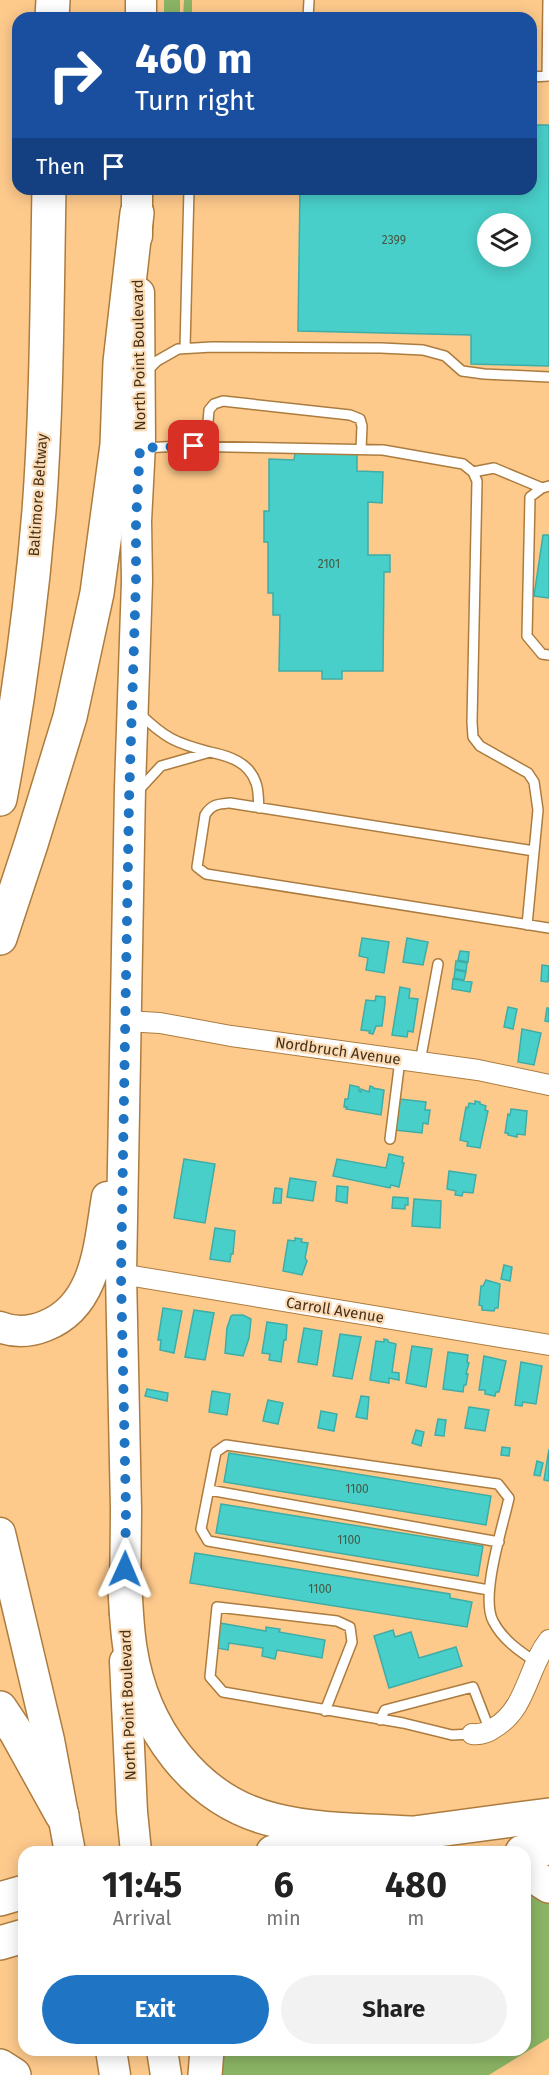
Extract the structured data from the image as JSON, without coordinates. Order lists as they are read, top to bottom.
{
  "streets": {
    "highway": ["Baltimore Beltway"],
    "main road": ["North Point Boulevard"],
    "street": ["Nordbruch Avenue", "Carroll Avenue"]
  },
  "crossings": [
    ["North Point Boulevard", "Nordbruch Avenue"],
    ["North Point Boulevard", "Carroll Avenue"]
  ],
  "house_numbers": [
    "2399",
    "2101",
    "1100",
    "1100",
    "1100"
  ],
  "page": {
    "turn": ["460 m", "Turn right"],
    "then": "Then",
    "eta": [
      "11:45",
      "Arrival",
      "6",
      "min",
      "480",
      "m"
    ],
    "buttons": ["Exit", "Share"]
  }
}
